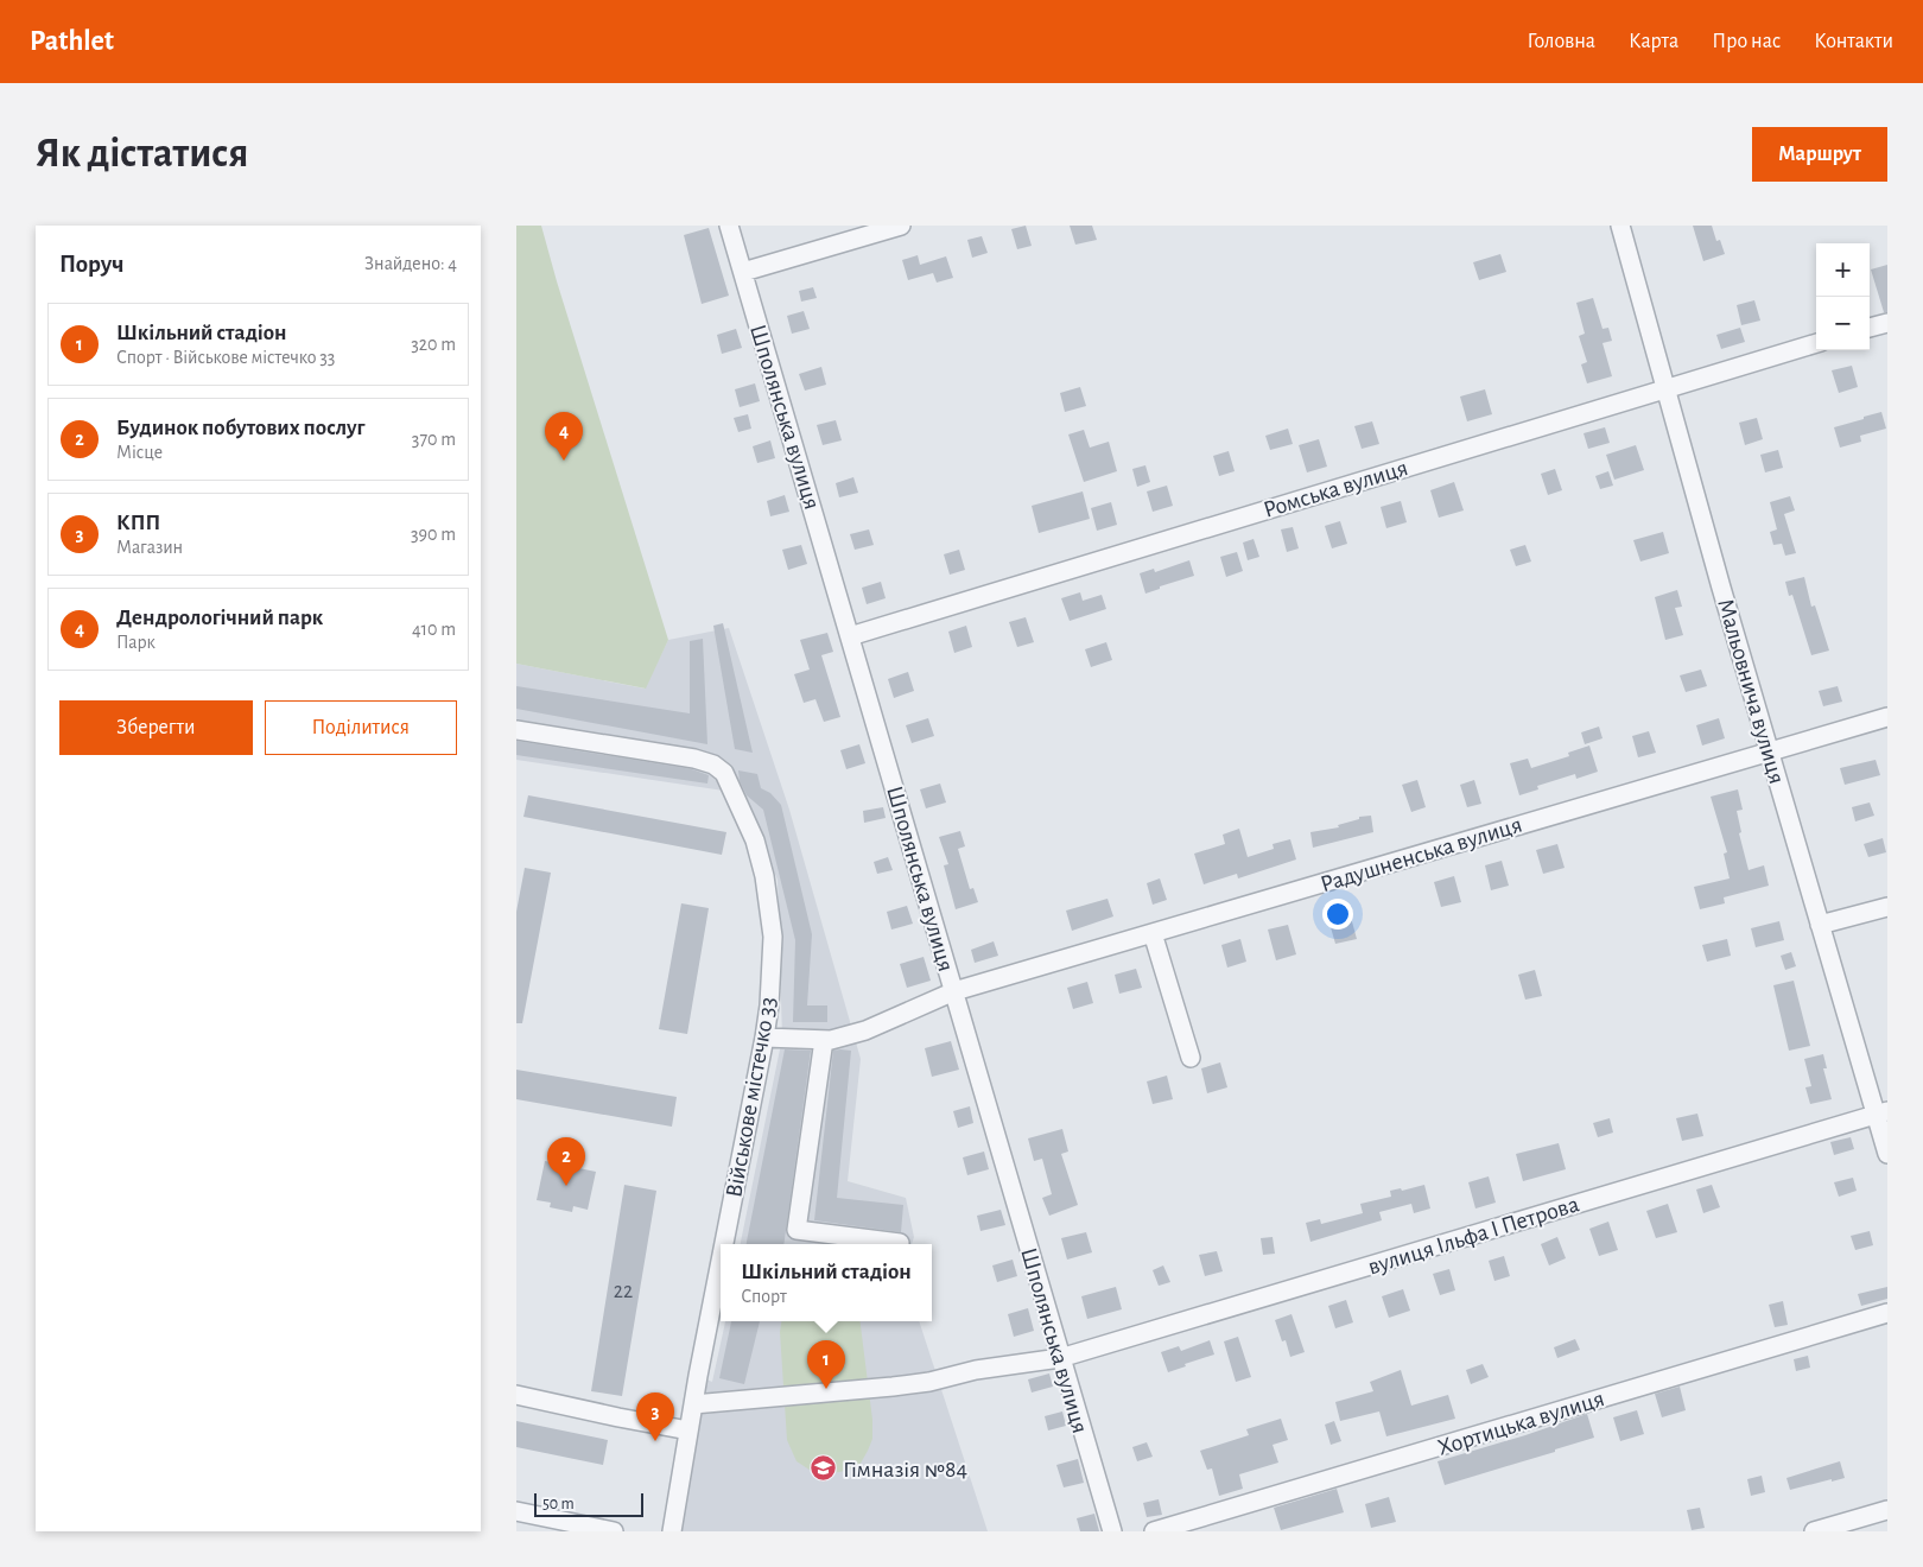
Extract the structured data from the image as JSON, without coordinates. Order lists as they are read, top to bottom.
{
  "streets": {
    "street": [
      "Шполянська вулиця",
      "Ромська вулиця",
      "Мальовнича вулиця",
      "Радушненська вулиця",
      "Військове містечко 33",
      "вулиця Ільфа І Петрова",
      "Хортицька вулиця"
    ]
  },
  "crossings": [
    ["Шполянська вулиця", "Ромська вулиця"],
    ["Шполянська вулиця", "Радушненська вулиця"],
    ["Шполянська вулиця", "вулиця Ільфа І Петрова"],
    ["Ромська вулиця", "Мальовнича вулиця"],
    ["Мальовнича вулиця", "Радушненська вулиця"],
    ["Мальовнича вулиця", "вулиця Ільфа І Петрова"],
    ["Радушненська вулиця", "Військове містечко 33"],
    ["Військове містечко 33", "вулиця Ільфа І Петрова"]
  ],
  "places": {
    "school or university": ["Гімназія №84"]
  },
  "house_numbers": ["22"],
  "scale_bar": "50 m",
  "page": {
    "header": "Pathlet",
    "nav": [
      "Головна",
      "Карта",
      "Про нас",
      "Контакти"
    ],
    "buttons": [
      "Маршрут",
      ["Зберегти", "Поділитися"]
    ],
    "title": "Як дістатися",
    "heading": ["Поруч", "Знайдено: 4"],
    "map_buttons": ["+", "−"],
    "list": [
      {
        "mark": "1",
        "name": "Шкільний стадіон",
        "note": "Спорт · Військове містечко 33",
        "value": "320 m"
      },
      {
        "mark": "2",
        "name": "Будинок побутових послуг",
        "note": "Місце",
        "value": "370 m"
      },
      {
        "mark": "3",
        "name": "КПП",
        "note": "Магазин",
        "value": "390 m"
      },
      {
        "mark": "4",
        "name": "Дендрологічний парк",
        "note": "Парк",
        "value": "410 m"
      }
    ],
    "pins": [
      "4",
      "2",
      "1",
      "3"
    ],
    "popup": ["Шкільний стадіон", "Спорт"],
    "scale": "50 m"
  }
}
